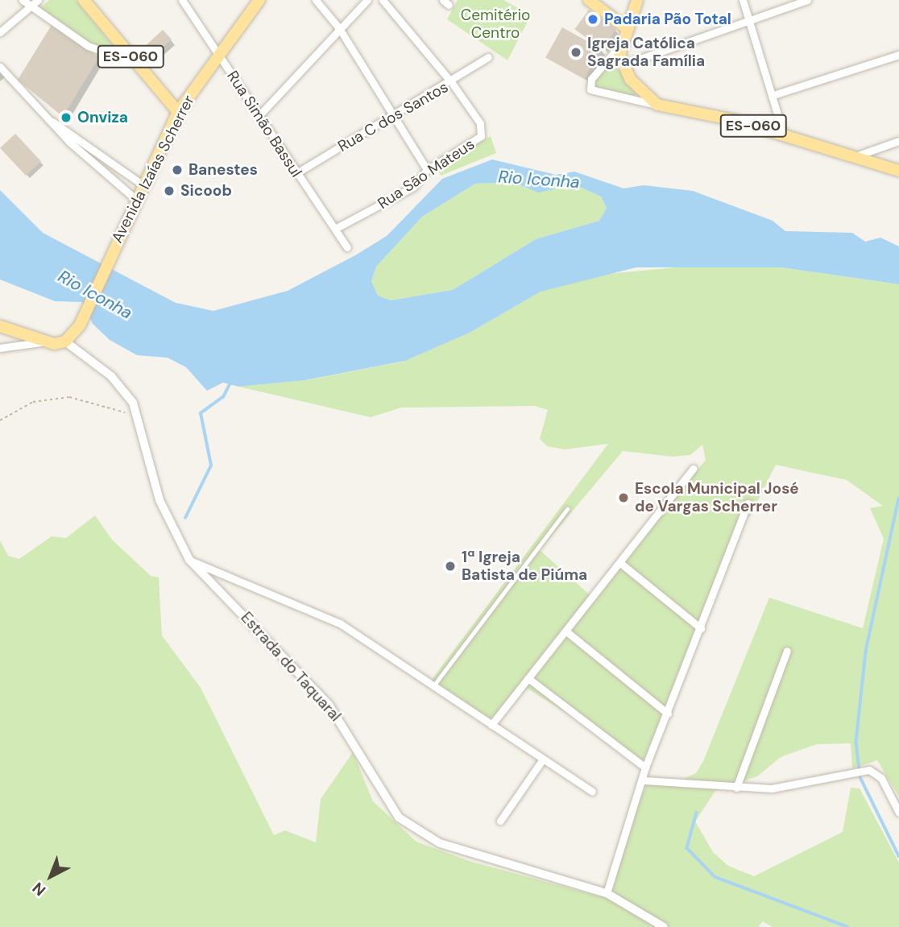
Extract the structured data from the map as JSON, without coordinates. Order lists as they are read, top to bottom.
{
  "streets": {
    "main road": ["ES-060", "Avenida Izaías Scherrer"],
    "street": [
      "Rua C dos Santos",
      "Rua Simão Bassul",
      "Rua São Mateus",
      "Estrada do Taquaral"
    ]
  },
  "crossings": [
    ["ES-060", "Avenida Izaías Scherrer"],
    ["Rua C dos Santos", "Rua Simão Bassul"],
    ["Rua C dos Santos", "Rua São Mateus"],
    ["Rua Simão Bassul", "Avenida Izaías Scherrer"],
    ["Rua Simão Bassul", "Rua São Mateus"],
    ["Avenida Izaías Scherrer", "Estrada do Taquaral"]
  ],
  "water": ["Rio Iconha"],
  "parks": ["Cemitério Centro"],
  "places": [
    "Padaria Pão Total",
    "Igreja Católica Sagrada Família",
    "Onviza",
    "Banestes",
    "Sicoob",
    "Escola Municipal José de Vargas Scherrer",
    "1ª Igreja Batista de Piúma"
  ],
  "north": "bottom left"
}
